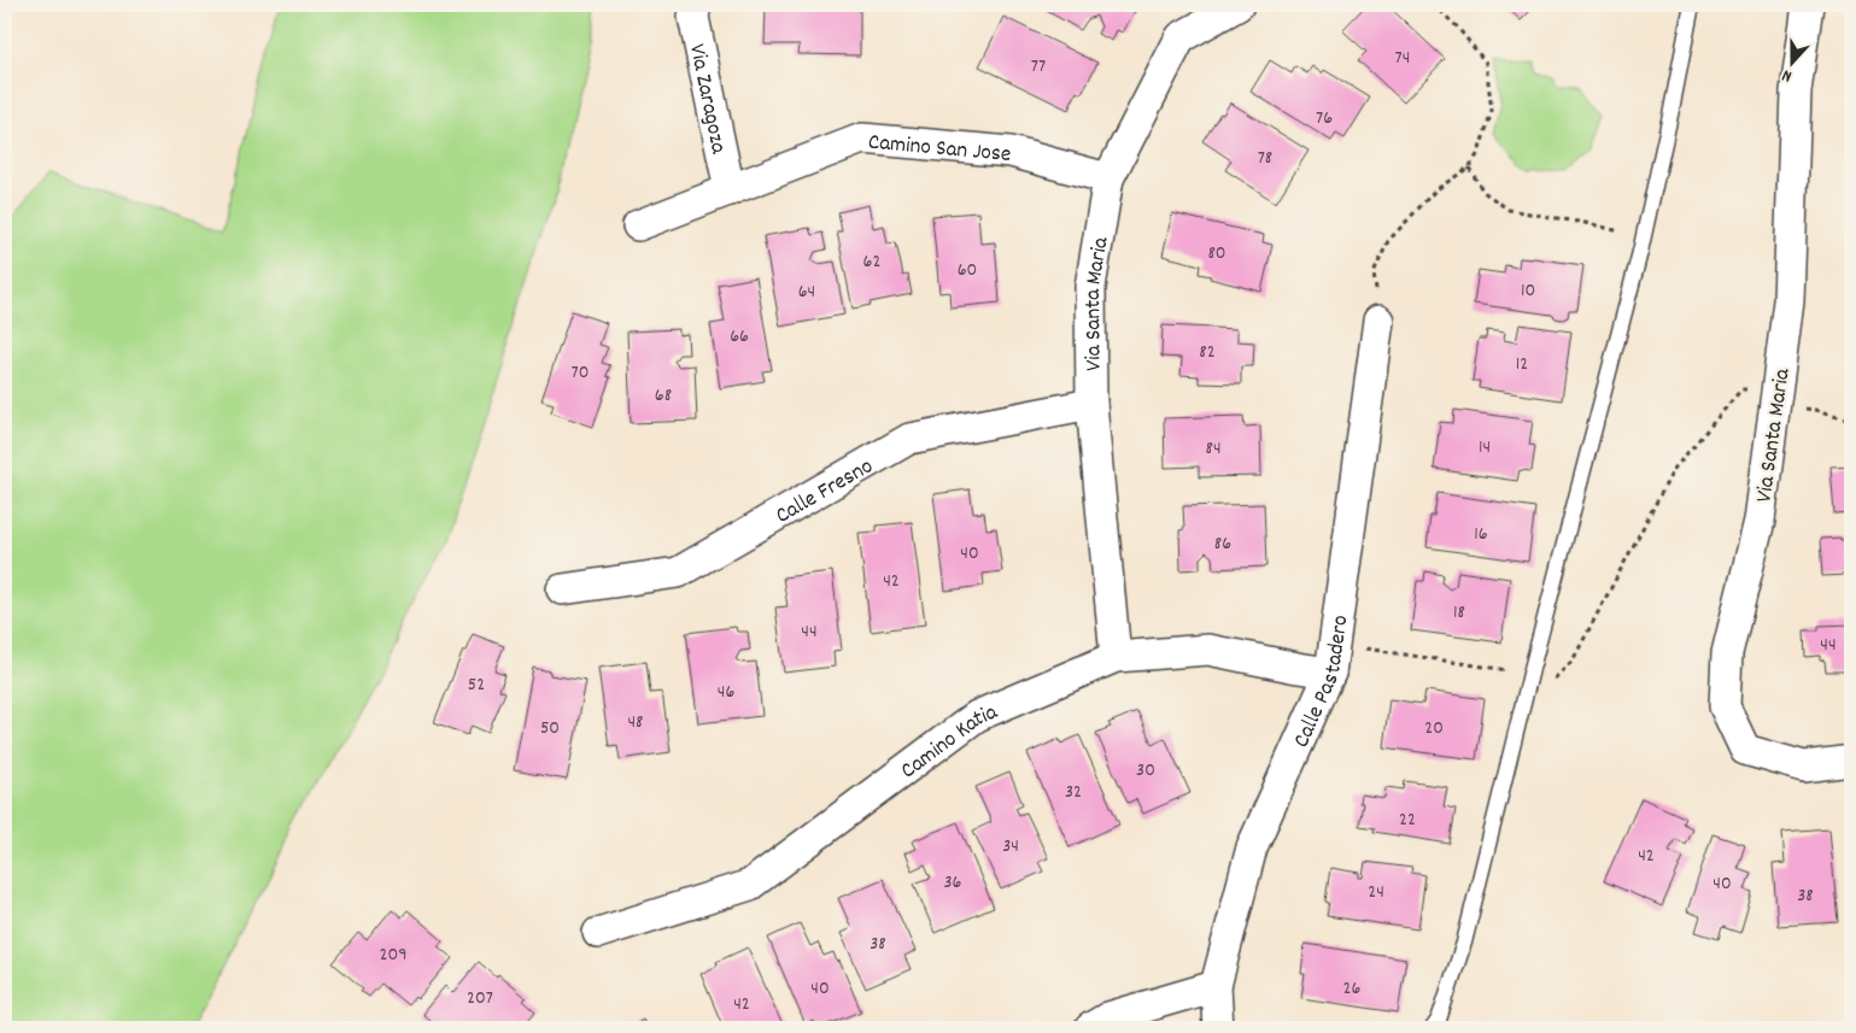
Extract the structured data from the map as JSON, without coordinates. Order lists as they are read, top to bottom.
{
  "streets": {
    "street": [
      "Via Zaragoza",
      "Camino San Jose",
      "Via Santa Maria",
      "Calle Fresno",
      "Calle Pastadero",
      "Camino Katia"
    ]
  },
  "crossings": [
    ["Via Zaragoza", "Camino San Jose"],
    ["Camino San Jose", "Via Santa Maria"],
    ["Via Santa Maria", "Calle Fresno"],
    ["Via Santa Maria", "Camino Katia"],
    ["Calle Pastadero", "Camino Katia"]
  ],
  "house_numbers": [
    "74",
    "77",
    "76",
    "78",
    "80",
    "62",
    "60",
    "10",
    "64",
    "66",
    "82",
    "12",
    "70",
    "68",
    "14",
    "84",
    "16",
    "86",
    "40",
    "42",
    "18",
    "44",
    "44",
    "52",
    "46",
    "48",
    "50",
    "20",
    "30",
    "32",
    "22",
    "34",
    "42",
    "36",
    "40",
    "24",
    "38",
    "38",
    "209",
    "40",
    "26",
    "207",
    "42"
  ],
  "north": "bottom"
}
